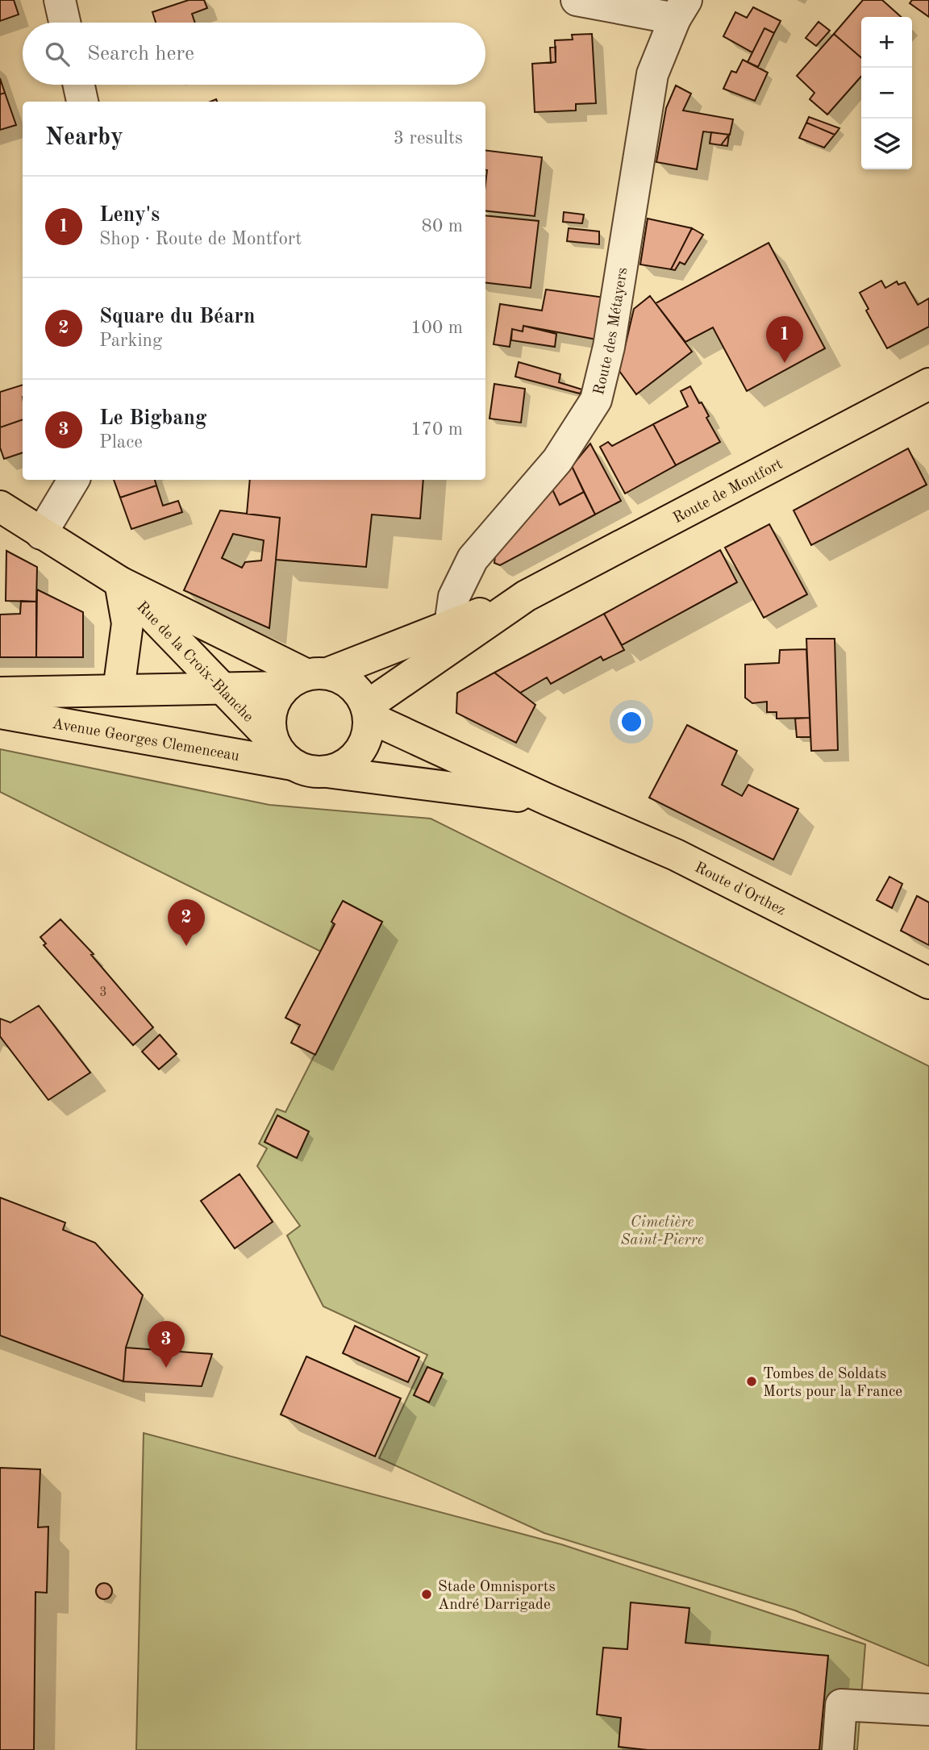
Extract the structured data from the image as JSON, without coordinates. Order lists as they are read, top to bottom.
{
  "streets": {
    "main road": [
      "Route de Montfort",
      "Rue de la Croix-Blanche",
      "Avenue Georges Clemenceau",
      "Route d'Orthez"
    ],
    "street": ["Route des Métayers"]
  },
  "crossings": [
    ["Route des Métayers", "Route de Montfort"],
    ["Route de Montfort", "Rue de la Croix-Blanche"],
    ["Route de Montfort", "Avenue Georges Clemenceau"],
    ["Route de Montfort", "Route d'Orthez"],
    ["Rue de la Croix-Blanche", "Avenue Georges Clemenceau"],
    ["Rue de la Croix-Blanche", "Route d'Orthez"],
    ["Avenue Georges Clemenceau", "Route d'Orthez"]
  ],
  "parks": ["Cimetière Saint-Pierre"],
  "places": ["Tombes de Soldats Morts pour la France", "Stade Omnisports André Darrigade"],
  "house_numbers": ["3"],
  "page": {
    "map_buttons": ["+", "−"],
    "search": "Search here",
    "heading": ["Nearby", "3 results"],
    "list": [
      {
        "mark": "1",
        "name": "Leny's",
        "note": "Shop · Route de Montfort",
        "value": "80 m"
      },
      {
        "mark": "2",
        "name": "Square du Béarn",
        "note": "Parking",
        "value": "100 m"
      },
      {
        "mark": "3",
        "name": "Le Bigbang",
        "note": "Place",
        "value": "170 m"
      }
    ],
    "pins": ["1", "2", "3"]
  }
}
